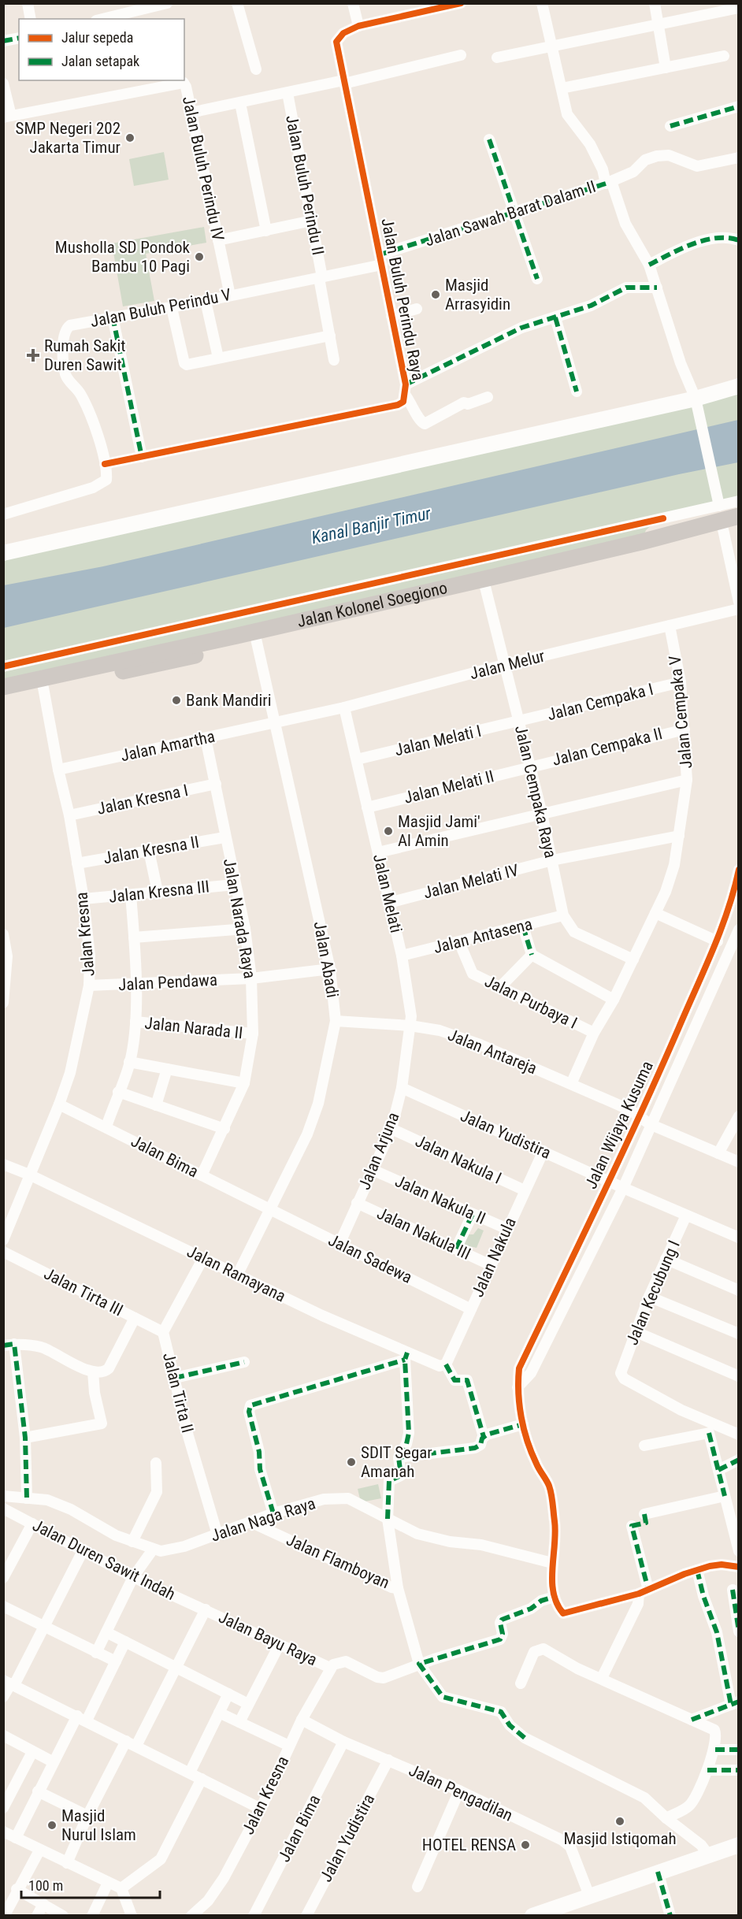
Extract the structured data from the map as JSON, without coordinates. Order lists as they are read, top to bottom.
{
  "streets": {
    "main road": ["Jalan Kolonel Soegiono"],
    "street": [
      "Jalan Buluh Perindu IV",
      "Jalan Buluh Perindu II",
      "Jalan Sawah Barat Dalam II",
      "Jalan Buluh Perindu Raya",
      "Jalan Buluh Perindu V",
      "Jalan Melur",
      "Jalan Cempaka I",
      "Jalan Cempaka V",
      "Jalan Melati I",
      "Jalan Amartha",
      "Jalan Cempaka II",
      "Jalan Melati II",
      "Jalan Cempaka Raya",
      "Jalan Kresna I",
      "Jalan Kresna II",
      "Jalan Melati IV",
      "Jalan Kresna III",
      "Jalan Melati",
      "Jalan Narada Raya",
      "Jalan Kresna",
      "Jalan Antasena",
      "Jalan Abadi",
      "Jalan Pendawa",
      "Jalan Purbaya I",
      "Jalan Narada II",
      "Jalan Antareja",
      "Jalan Wijaya Kusuma",
      "Jalan Yudistira",
      "Jalan Arjuna",
      "Jalan Bima",
      "Jalan Nakula I",
      "Jalan Nakula II",
      "Jalan Nakula III",
      "Jalan Nakula",
      "Jalan Sadewa",
      "Jalan Ramayana",
      "Jalan Tirta III",
      "Jalan Kecubung I",
      "Jalan Tirta II",
      "Jalan Naga Raya",
      "Jalan Duren Sawit Indah",
      "Jalan Flamboyan",
      "Jalan Bayu Raya",
      "Jalan Pengadilan"
    ]
  },
  "crossings": [
    ["Jalan Buluh Perindu IV", "Jalan Buluh Perindu V"],
    ["Jalan Buluh Perindu II", "Jalan Buluh Perindu V"],
    ["Jalan Sawah Barat Dalam II", "Jalan Buluh Perindu Raya"],
    ["Jalan Sawah Barat Dalam II", "Jalan Buluh Perindu V"],
    ["Jalan Buluh Perindu Raya", "Jalan Buluh Perindu V"],
    ["Jalan Kolonel Soegiono", "Jalan Cempaka Raya"],
    ["Jalan Kolonel Soegiono", "Jalan Kresna"],
    ["Jalan Kolonel Soegiono", "Jalan Abadi"],
    ["Jalan Melur", "Jalan Cempaka V"],
    ["Jalan Melur", "Jalan Amartha"],
    ["Jalan Melur", "Jalan Cempaka Raya"],
    ["Jalan Melur", "Jalan Melati"],
    ["Jalan Melur", "Jalan Abadi"],
    ["Jalan Cempaka I", "Jalan Cempaka V"],
    ["Jalan Cempaka I", "Jalan Melati I"],
    ["Jalan Cempaka I", "Jalan Cempaka Raya"],
    ["Jalan Cempaka V", "Jalan Cempaka II"],
    ["Jalan Cempaka V", "Jalan Cempaka Raya"],
    ["Jalan Cempaka V", "Jalan Melati IV"],
    ["Jalan Cempaka V", "Jalan Purbaya I"],
    ["Jalan Cempaka V", "Jalan Antareja"],
    ["Jalan Melati I", "Jalan Cempaka Raya"],
    ["Jalan Melati I", "Jalan Melati"],
    ["Jalan Amartha", "Jalan Narada Raya"],
    ["Jalan Amartha", "Jalan Kresna"],
    ["Jalan Amartha", "Jalan Abadi"],
    ["Jalan Cempaka II", "Jalan Melati II"],
    ["Jalan Cempaka II", "Jalan Cempaka Raya"],
    ["Jalan Melati II", "Jalan Cempaka Raya"],
    ["Jalan Melati II", "Jalan Melati"],
    ["Jalan Cempaka Raya", "Jalan Melati IV"],
    ["Jalan Cempaka Raya", "Jalan Antasena"],
    ["Jalan Kresna I", "Jalan Narada Raya"],
    ["Jalan Kresna I", "Jalan Kresna"],
    ["Jalan Kresna II", "Jalan Narada Raya"],
    ["Jalan Kresna II", "Jalan Kresna"],
    ["Jalan Melati IV", "Jalan Melati"],
    ["Jalan Kresna III", "Jalan Narada Raya"],
    ["Jalan Kresna III", "Jalan Kresna"],
    ["Jalan Melati", "Jalan Antasena"],
    ["Jalan Melati", "Jalan Antareja"],
    ["Jalan Melati", "Jalan Arjuna"],
    ["Jalan Narada Raya", "Jalan Pendawa"],
    ["Jalan Narada Raya", "Jalan Narada II"],
    ["Jalan Narada Raya", "Jalan Bima"],
    ["Jalan Kresna", "Jalan Pendawa"],
    ["Jalan Kresna", "Jalan Bima"],
    ["Jalan Kresna", "Jalan Ramayana"],
    ["Jalan Kresna", "Jalan Bayu Raya"],
    ["Jalan Kresna", "Jalan Pengadilan"],
    ["Jalan Antasena", "Jalan Purbaya I"],
    ["Jalan Abadi", "Jalan Pendawa"],
    ["Jalan Abadi", "Jalan Antareja"],
    ["Jalan Abadi", "Jalan Bima"],
    ["Jalan Abadi", "Jalan Sadewa"],
    ["Jalan Abadi", "Jalan Ramayana"],
    ["Jalan Antareja", "Jalan Wijaya Kusuma"],
    ["Jalan Antareja", "Jalan Arjuna"],
    ["Jalan Wijaya Kusuma", "Jalan Yudistira"],
    ["Jalan Yudistira", "Jalan Arjuna"],
    ["Jalan Yudistira", "Jalan Nakula"],
    ["Jalan Yudistira", "Jalan Kecubung I"],
    ["Jalan Yudistira", "Jalan Pengadilan"],
    ["Jalan Arjuna", "Jalan Nakula I"],
    ["Jalan Arjuna", "Jalan Nakula II"],
    ["Jalan Arjuna", "Jalan Nakula III"],
    ["Jalan Arjuna", "Jalan Sadewa"],
    ["Jalan Bima", "Jalan Sadewa"],
    ["Jalan Bima", "Jalan Pengadilan"],
    ["Jalan Nakula I", "Jalan Nakula"],
    ["Jalan Nakula II", "Jalan Nakula"],
    ["Jalan Nakula III", "Jalan Nakula"],
    ["Jalan Nakula", "Jalan Sadewa"],
    ["Jalan Nakula", "Jalan Ramayana"],
    ["Jalan Ramayana", "Jalan Tirta II"],
    ["Jalan Tirta III", "Jalan Tirta II"],
    ["Jalan Tirta II", "Jalan Naga Raya"],
    ["Jalan Naga Raya", "Jalan Flamboyan"],
    ["Jalan Duren Sawit Indah", "Jalan Bayu Raya"]
  ],
  "water": ["Kanal Banjir Timur"],
  "places": {
    "other": [
      "SMP Negeri 202 Jakarta Timur",
      "Musholla SD Pondok Bambu 10 Pagi",
      "Masjid Arrasyidin",
      "Bank Mandiri",
      "Masjid Jami' Al Amin",
      "SDIT Segar Amanah",
      "Masjid Istiqomah",
      "Masjid Nurul Islam",
      "HOTEL RENSA"
    ],
    "health": ["Rumah Sakit Duren Sawit"]
  },
  "legend": ["Jalur sepeda", "Jalan setapak"],
  "scale_bar": "100 m"
}
